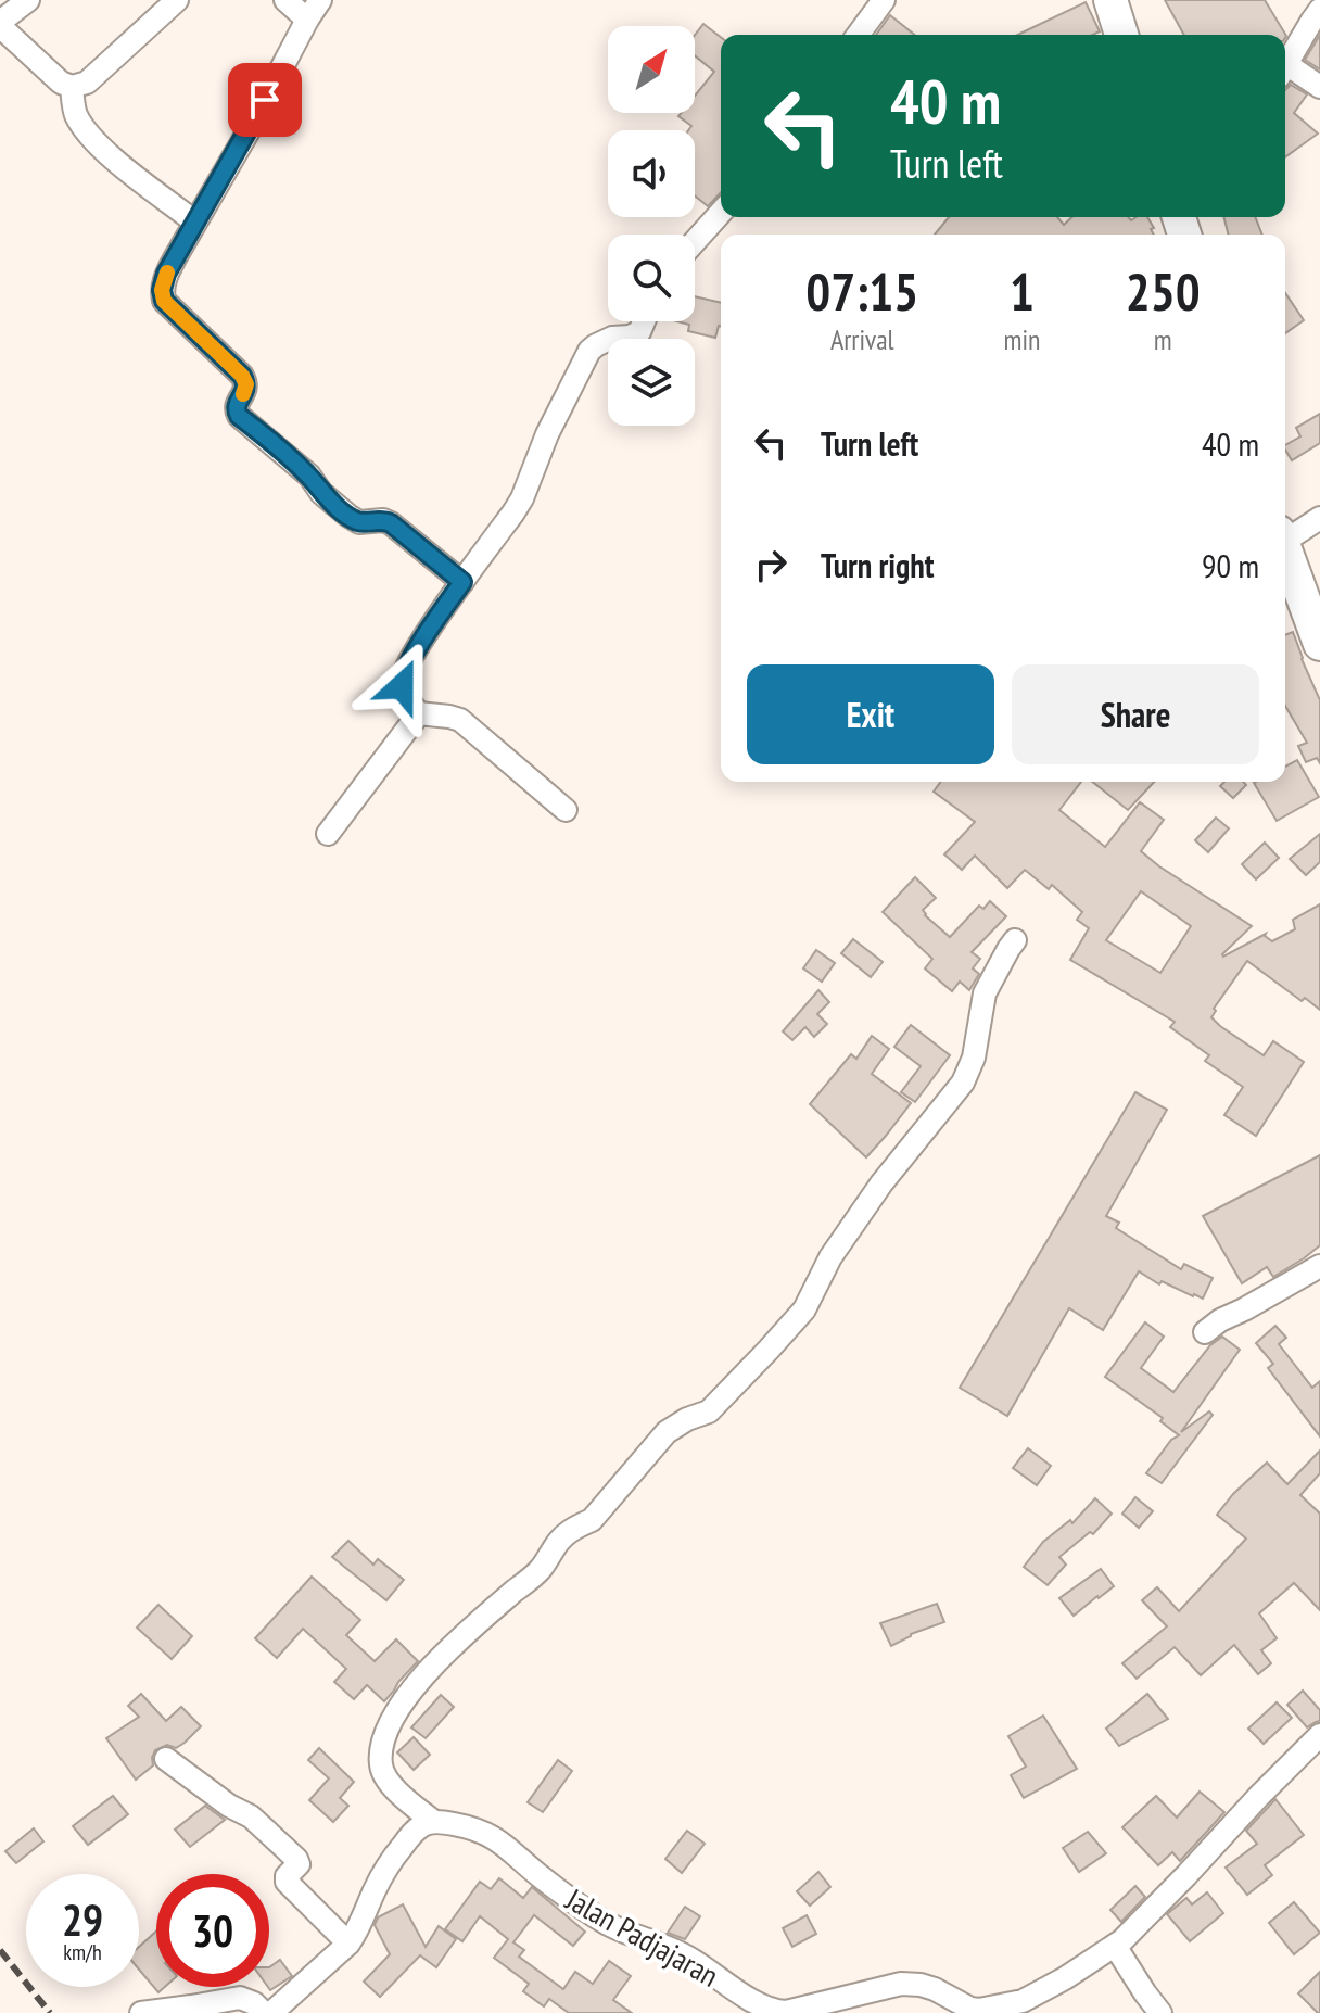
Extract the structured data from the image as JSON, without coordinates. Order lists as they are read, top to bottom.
{
  "streets": {
    "street": ["Jalan Padjajaran"]
  },
  "north": "top right",
  "page": {
    "turn": ["40 m", "Turn left"],
    "eta": [
      "07:15",
      "Arrival",
      "1",
      "min",
      "250",
      "m"
    ],
    "list": [
      {
        "name": "Turn left",
        "value": "40 m"
      },
      {
        "name": "Turn right",
        "value": "90 m"
      }
    ],
    "buttons": ["Exit", "Share"],
    "speed": "29 km/h",
    "limit": "30"
  }
}
